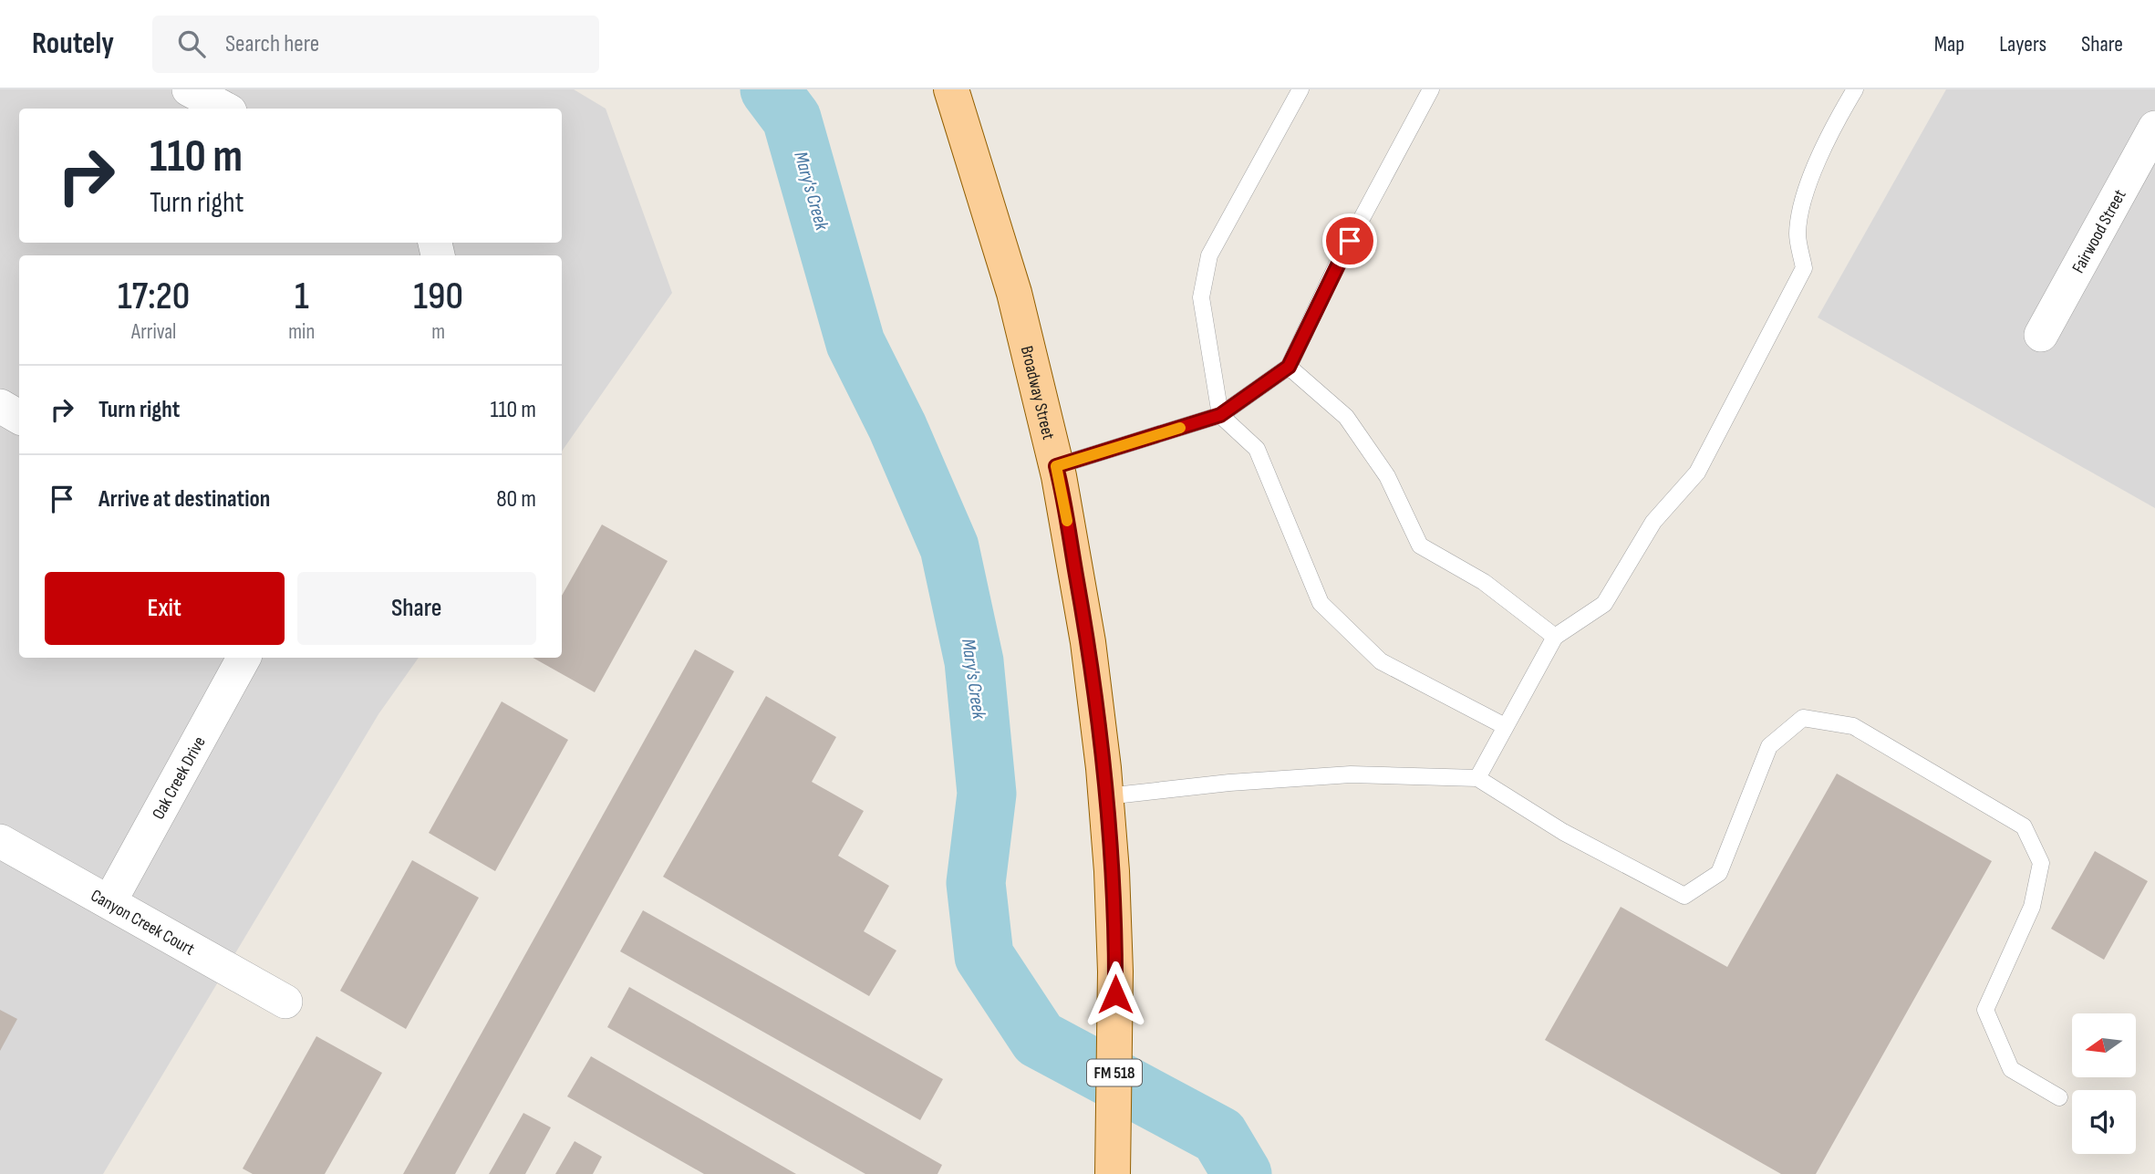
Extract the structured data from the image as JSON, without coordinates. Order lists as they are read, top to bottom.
{
  "streets": {
    "main road": ["Broadway Street", "FM 518"],
    "street": ["Fairwood Street", "Oak Creek Drive", "Canyon Creek Court"]
  },
  "crossings": [
    ["Oak Creek Drive", "Canyon Creek Court"]
  ],
  "water": ["Mary's Creek"],
  "north": "left",
  "page": {
    "header": "Routely",
    "search": "Search here",
    "nav": ["Map", "Layers", "Share"],
    "turn": ["110 m", "Turn right"],
    "eta": [
      "17:20",
      "Arrival",
      "1",
      "min",
      "190",
      "m"
    ],
    "list": [
      {
        "name": "Turn right",
        "value": "110 m"
      },
      {
        "name": "Arrive at destination",
        "value": "80 m"
      }
    ],
    "buttons": ["Exit", "Share"]
  }
}
